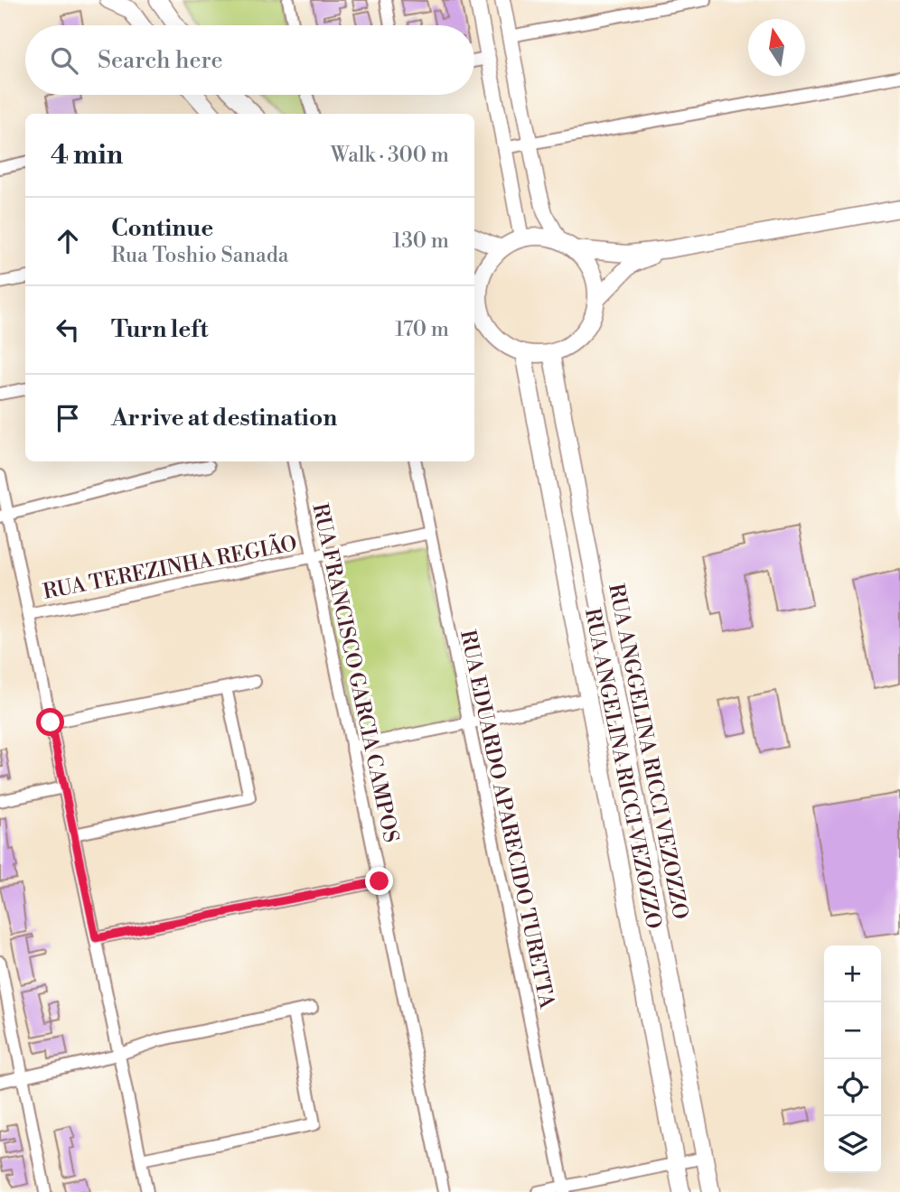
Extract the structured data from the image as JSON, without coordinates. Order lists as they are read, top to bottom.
{
  "streets": {
    "main road": ["RUA ANGGELINA RICCI VEZOZZO", "RUA ANGELINA RICCI VEZOZZO"],
    "street": ["RUA TEREZINHA REGIÃO", "RUA FRANCISCO GARCIA CAMPOS", "RUA EDUARDO APARECIDO TURETTA"]
  },
  "crossings": [
    ["RUA TEREZINHA REGIÃO", "RUA FRANCISCO GARCIA CAMPOS"],
    ["RUA TEREZINHA REGIÃO", "RUA EDUARDO APARECIDO TURETTA"],
    ["RUA ANGGELINA RICCI VEZOZZO", "RUA ANGELINA RICCI VEZOZZO"]
  ],
  "north": "top",
  "page": {
    "search": "Search here",
    "heading": ["4 min", "Walk · 300 m"],
    "list": [
      ["Continue", "Rua Toshio Sanada", "130 m"],
      ["Turn left", "170 m"],
      "Arrive at destination"
    ],
    "map_buttons": ["+", "−"]
  }
}
